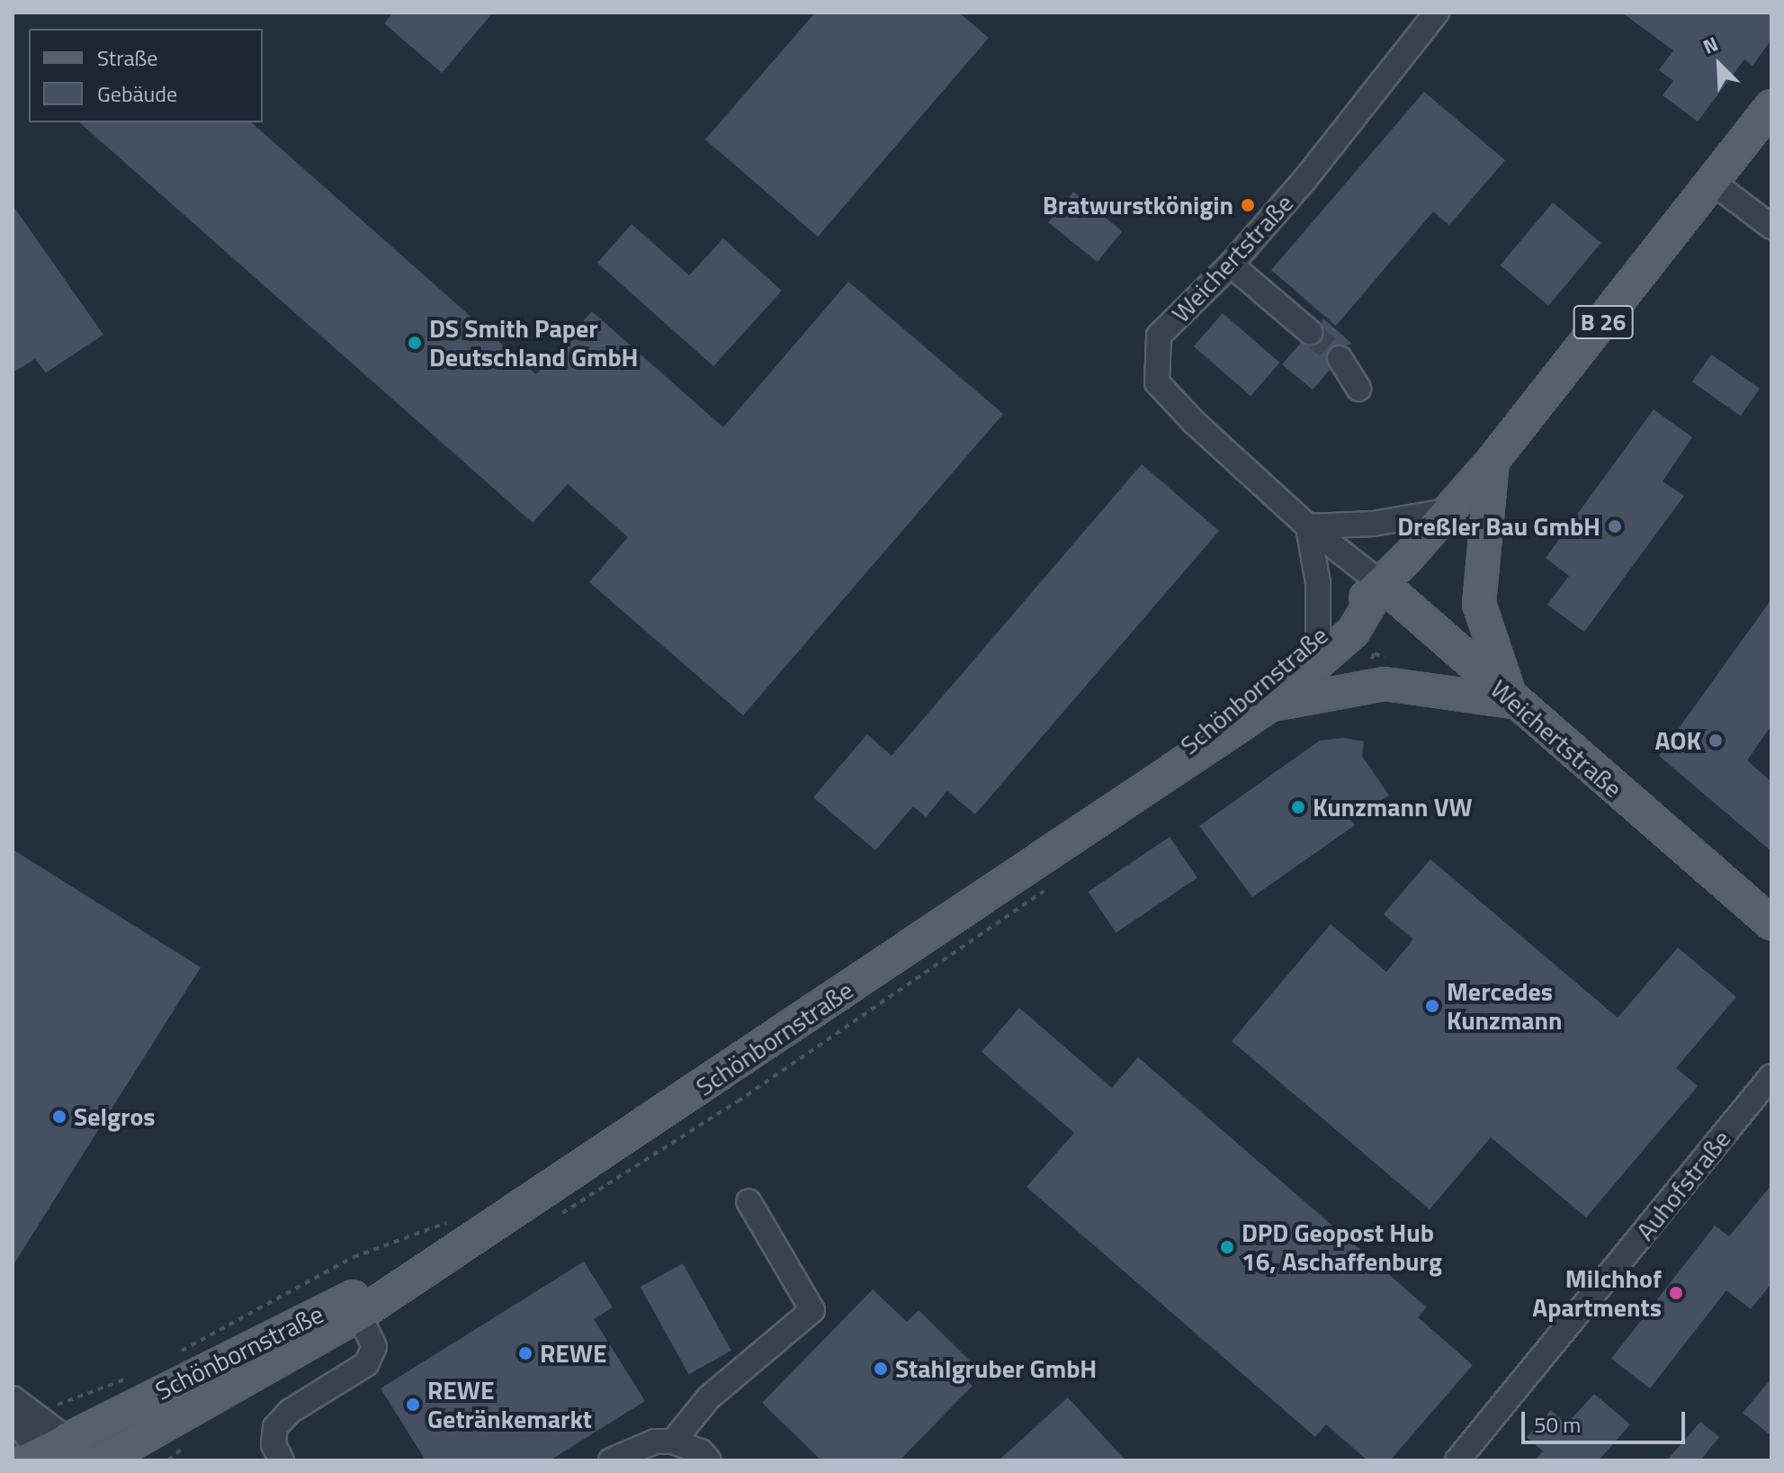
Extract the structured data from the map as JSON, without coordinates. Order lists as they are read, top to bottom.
{
  "streets": {
    "main road": ["Weichertstraße", "B 26", "Schönbornstraße"],
    "street": ["Auhofstraße"]
  },
  "crossings": [
    ["Weichertstraße", "Schönbornstraße"]
  ],
  "places": [
    "Bratwurstkönigin",
    "DS Smith Paper Deutschland GmbH",
    "Dreßler Bau GmbH",
    "AOK",
    "Kunzmann VW",
    "Mercedes Kunzmann",
    "Selgros",
    "DPD Geopost Hub 16, Aschaffenburg",
    "Milchhof Apartments",
    "REWE",
    "Stahlgruber GmbH",
    "REWE Getränkemarkt"
  ],
  "legend": ["Straße", "Gebäude"],
  "scale_bar": "50 m",
  "north": "top left"
}
